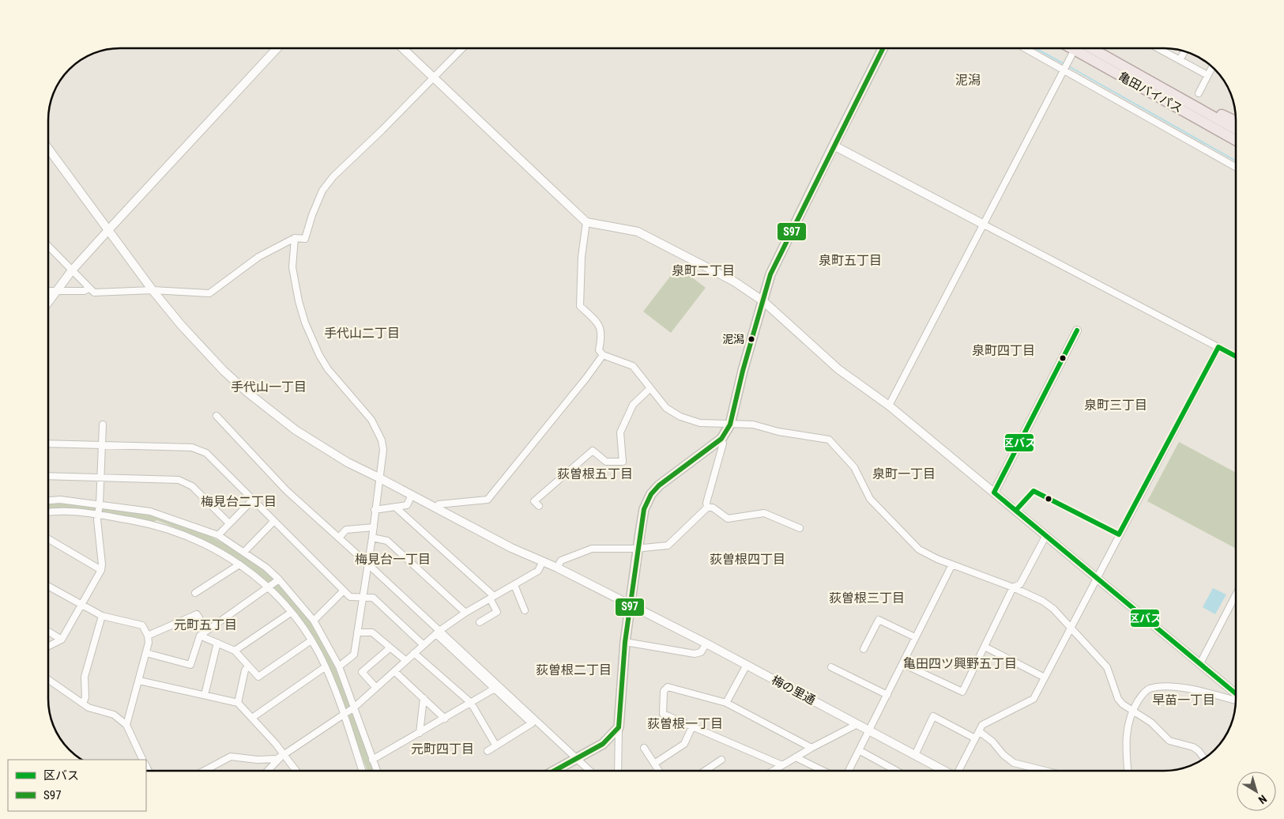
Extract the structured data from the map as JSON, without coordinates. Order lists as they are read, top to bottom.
{
  "streets": {
    "highway": ["亀田バイパス"],
    "street": ["梅の里通"]
  },
  "districts": [
    "泥潟",
    "泉町五丁目",
    "泉町二丁目",
    "手代山二丁目",
    "泉町四丁目",
    "手代山一丁目",
    "泉町三丁目",
    "荻曽根五丁目",
    "泉町一丁目",
    "梅見台二丁目",
    "梅見台一丁目",
    "荻曽根四丁目",
    "荻曽根三丁目",
    "元町五丁目",
    "亀田四ツ興野五丁目",
    "荻曽根二丁目",
    "早苗一丁目",
    "荻曽根一丁目",
    "元町四丁目"
  ],
  "places": ["泥潟"],
  "lines": ["transit line S97", "transit line 区バス"],
  "legend": ["区バス", "S97"],
  "north": "bottom right"
}
